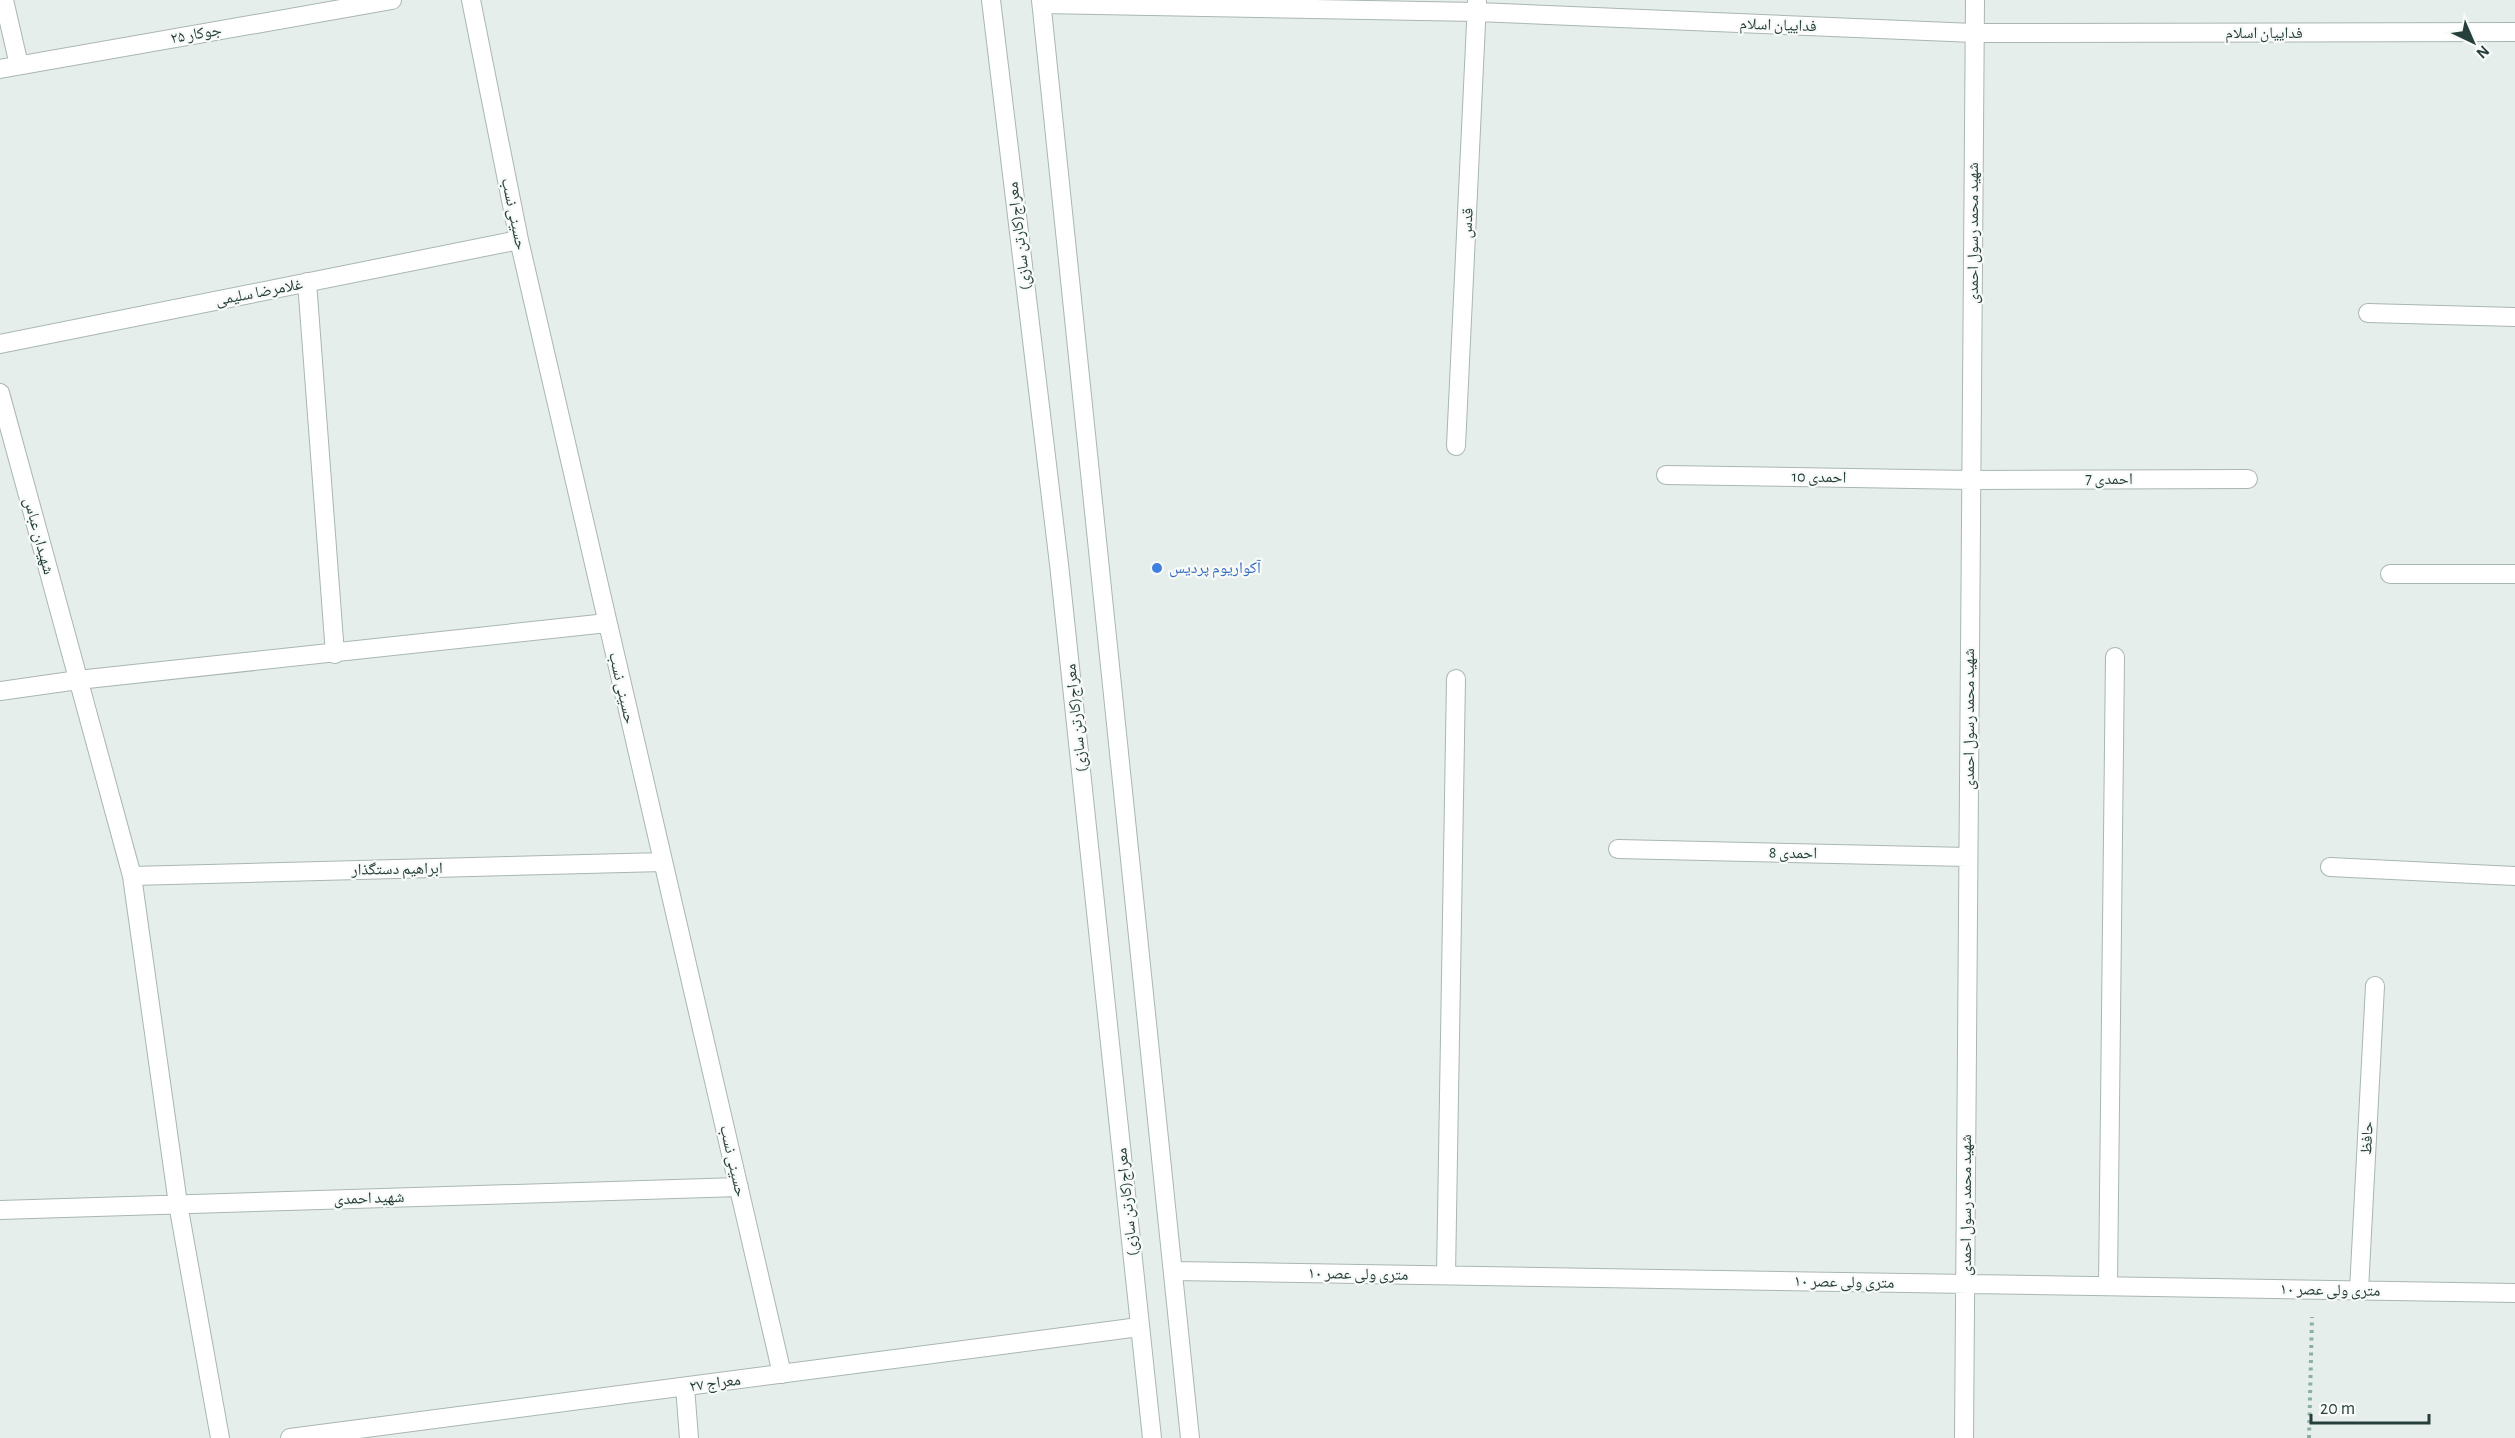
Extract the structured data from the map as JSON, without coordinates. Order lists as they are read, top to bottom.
{
  "streets": {
    "street": [
      "فداییان اسلام",
      "جوکار ۲۵",
      "حسینی نسب",
      "قدس",
      "شهید محمد رسول احمدی",
      "معراج(کارتن سازی)",
      "غلامرضا سلیمی",
      "احمدی 10",
      "احمدی 7",
      "شهیدان عباس",
      "احمدی 8",
      "ابراهیم دستگذار",
      "حافظ",
      "شهید احمدی",
      "۱۰ متری ولی عصر",
      "معراج ۲۷"
    ]
  },
  "crossings": [
    ["فداییان اسلام", "قدس"],
    ["فداییان اسلام", "شهید محمد رسول احمدی"],
    ["حسینی نسب", "غلامرضا سلیمی"],
    ["حسینی نسب", "ابراهیم دستگذار"],
    ["حسینی نسب", "شهید احمدی"],
    ["حسینی نسب", "معراج ۲۷"],
    ["شهید محمد رسول احمدی", "احمدی 10"],
    ["شهید محمد رسول احمدی", "احمدی 7"],
    ["شهید محمد رسول احمدی", "احمدی 8"],
    ["شهید محمد رسول احمدی", "۱۰ متری ولی عصر"],
    ["معراج(کارتن سازی)", "معراج ۲۷"],
    ["احمدی 10", "احمدی 7"],
    ["شهیدان عباس", "ابراهیم دستگذار"],
    ["شهیدان عباس", "شهید احمدی"],
    ["حافظ", "۱۰ متری ولی عصر"]
  ],
  "places": ["آکواریوم پردیس"],
  "scale_bar": "20 m",
  "north": "bottom right"
}
